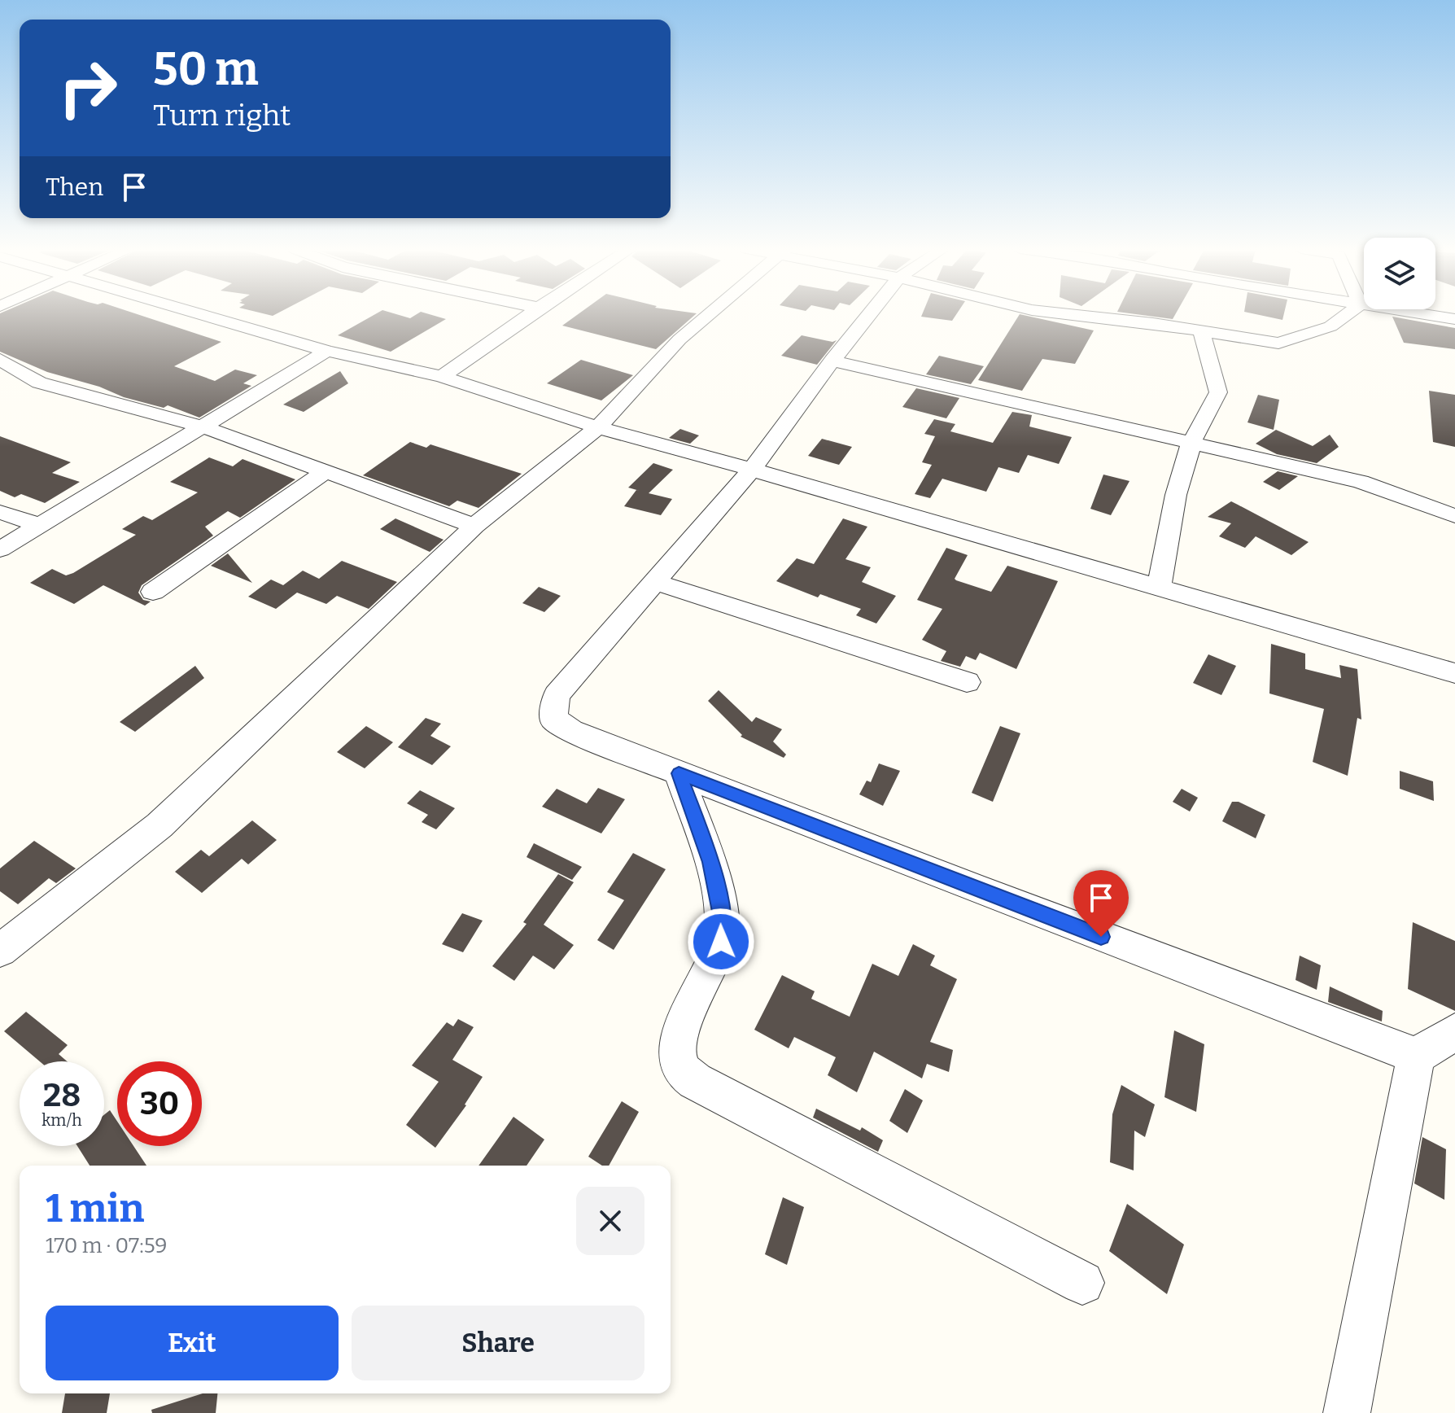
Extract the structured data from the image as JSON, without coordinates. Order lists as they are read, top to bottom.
{
  "page": {
    "turn": ["50 m", "Turn right"],
    "then": "Then",
    "speed": "28 km/h",
    "limit": "30",
    "heading": ["1 min", "170 m · 07:59"],
    "buttons": ["Exit", "Share"]
  }
}
